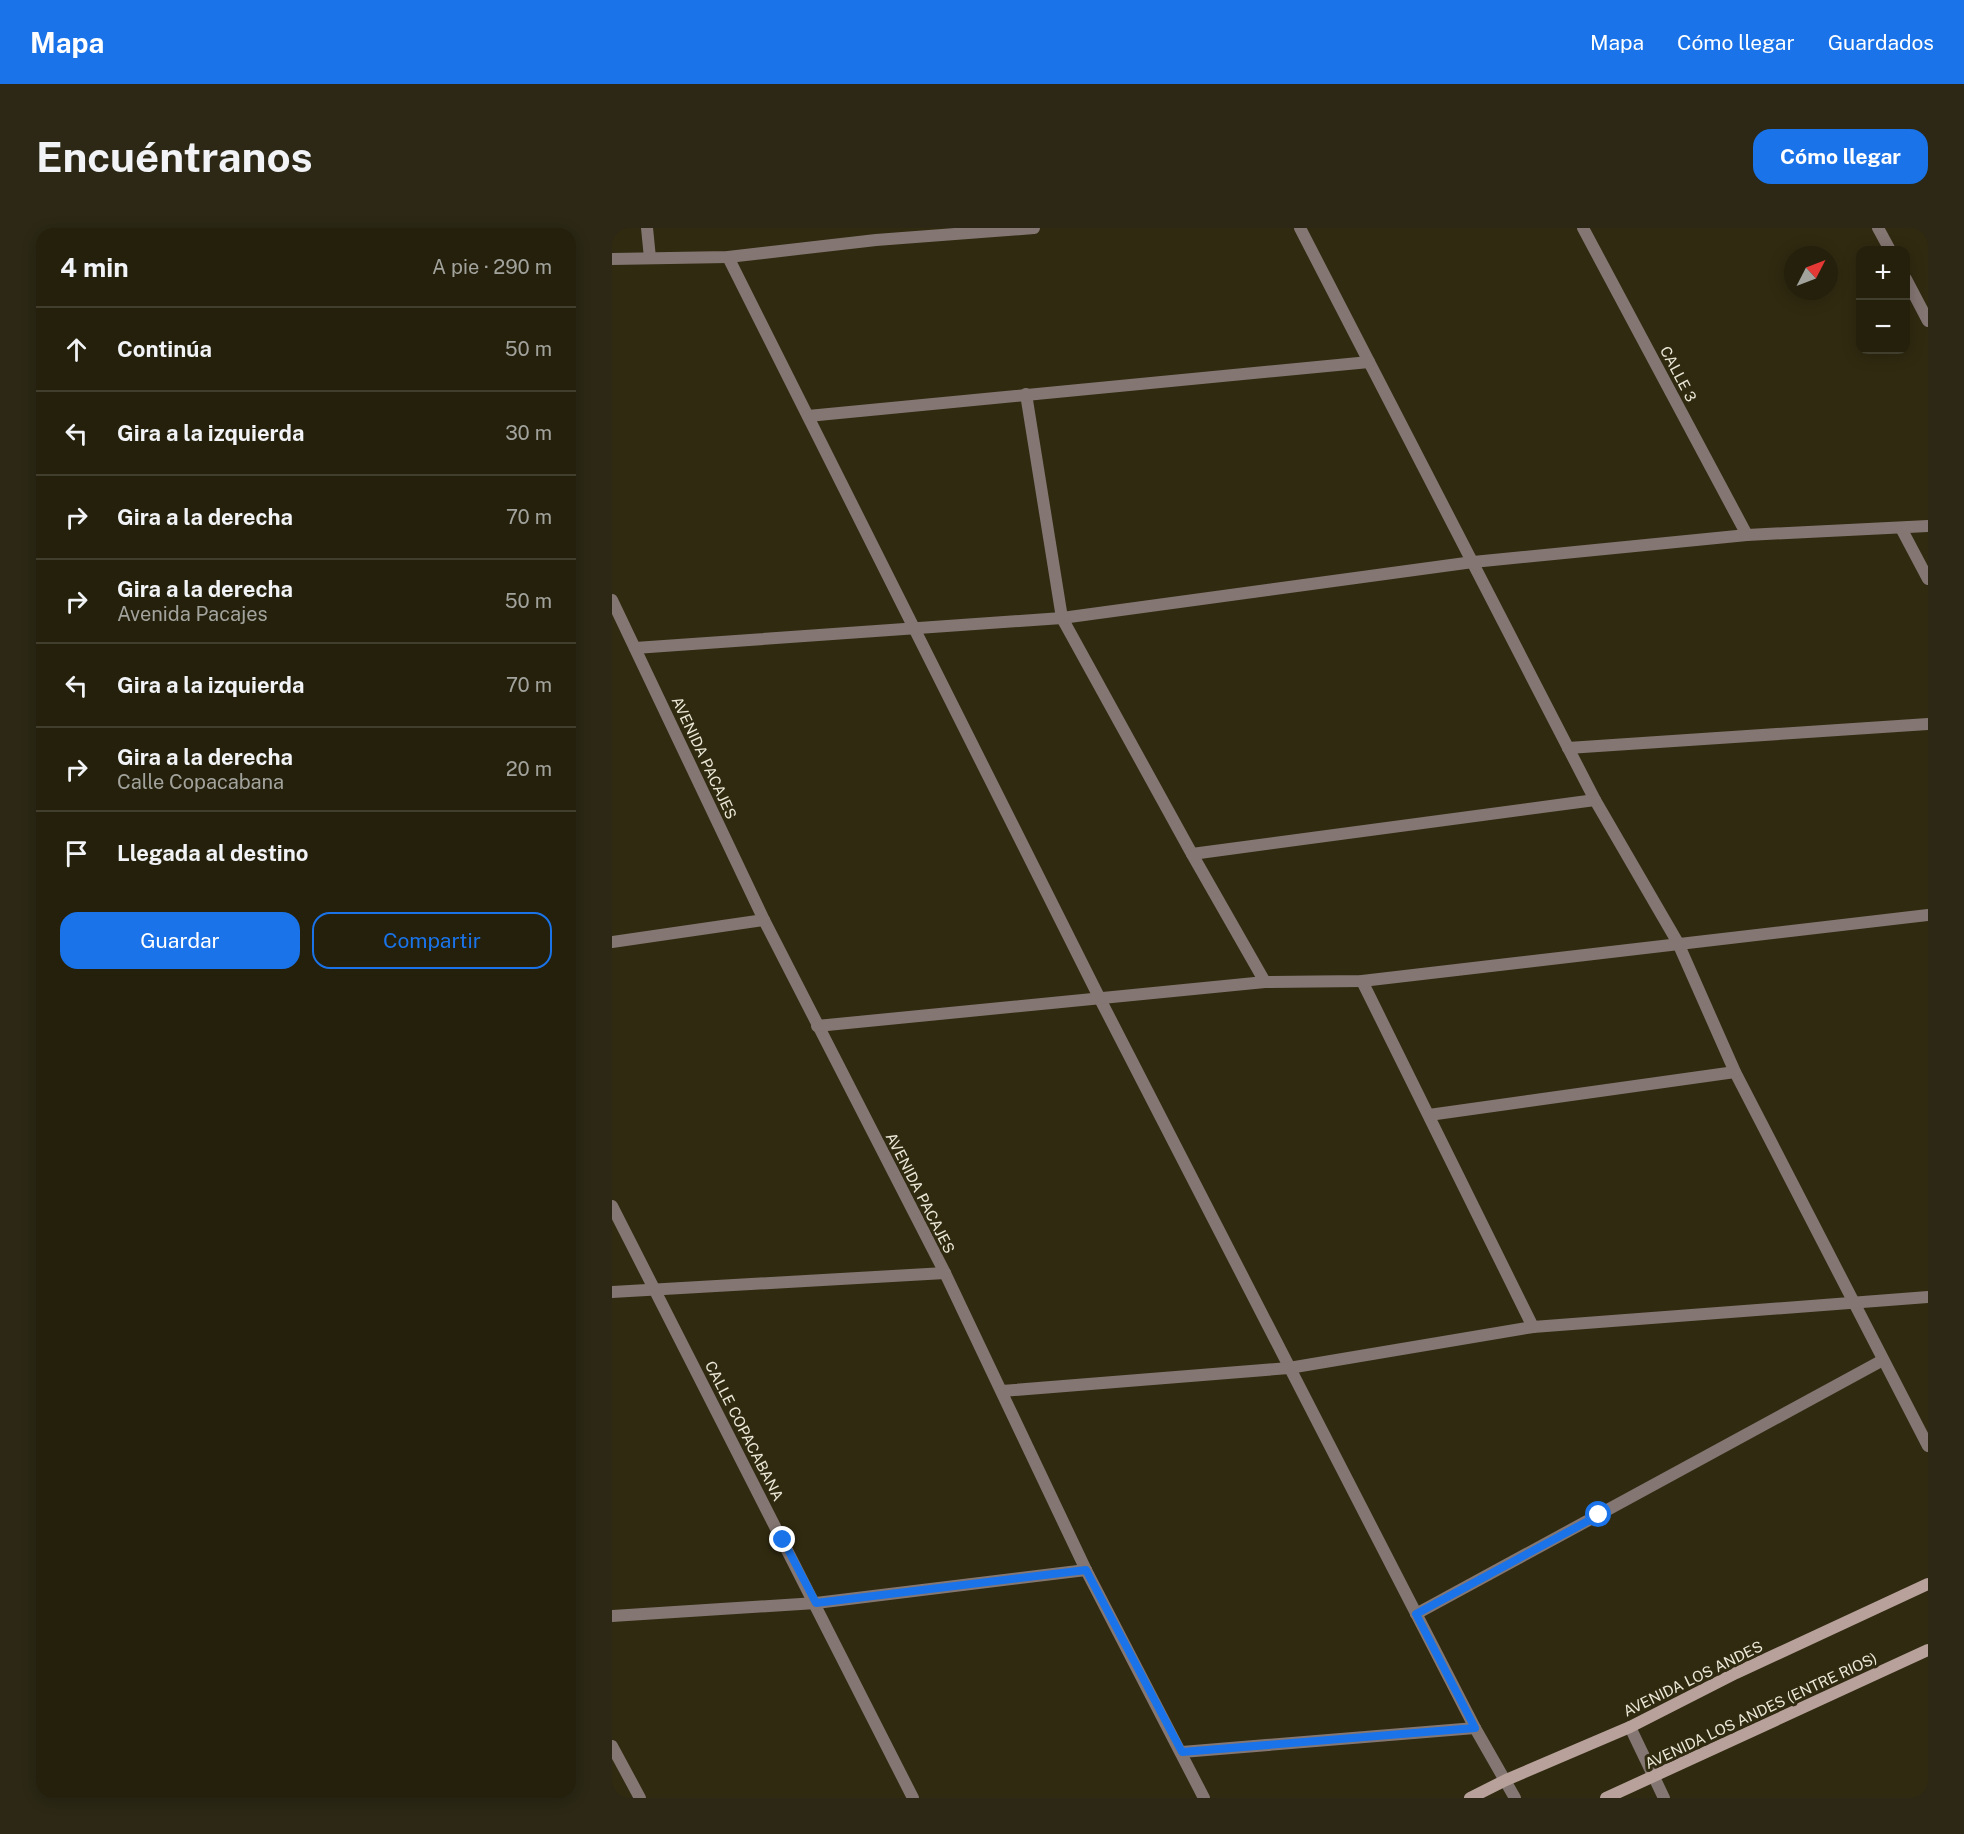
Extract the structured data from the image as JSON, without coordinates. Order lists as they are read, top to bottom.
{
  "streets": {
    "street": [
      "CALLE 3",
      "AVENIDA PACAJES",
      "CALLE COPACABANA",
      "AVENIDA LOS ANDES",
      "AVENIDA LOS ANDES (ENTRE RIOS)"
    ]
  },
  "north": "top right",
  "page": {
    "header": "Mapa",
    "nav": ["Mapa", "Cómo llegar", "Guardados"],
    "buttons": [
      "Cómo llegar",
      ["Guardar", "Compartir"]
    ],
    "title": "Encuéntranos",
    "heading": ["4 min", "A pie · 290 m"],
    "map_buttons": ["+", "−"],
    "list": [
      ["Continúa", "50 m"],
      ["Gira a la izquierda", "30 m"],
      ["Gira a la derecha", "70 m"],
      ["Gira a la derecha", "Avenida Pacajes", "50 m"],
      ["Gira a la izquierda", "70 m"],
      ["Gira a la derecha", "Calle Copacabana", "20 m"],
      "Llegada al destino"
    ]
  }
}
